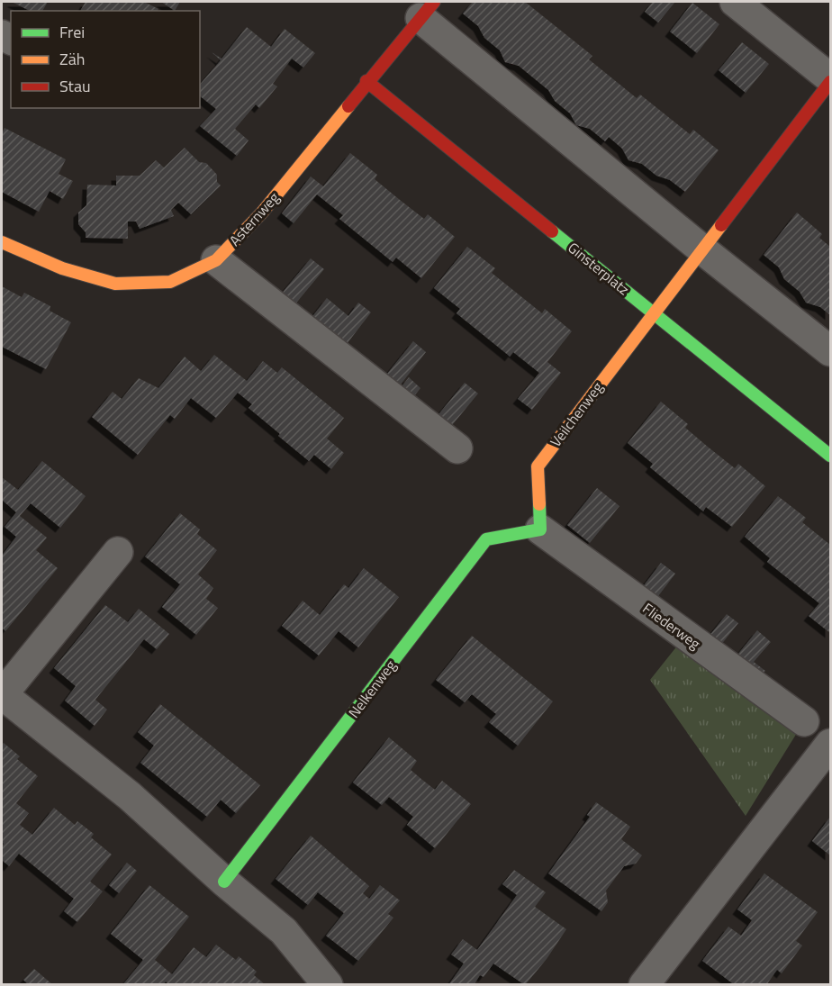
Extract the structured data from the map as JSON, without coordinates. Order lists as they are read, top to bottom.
{
  "streets": {
    "street": [
      "Asternweg",
      "Ginsterplatz",
      "Veilchenweg",
      "Fliederweg",
      "Nelkenweg"
    ]
  },
  "crossings": [
    ["Asternweg", "Ginsterplatz"],
    ["Ginsterplatz", "Veilchenweg"],
    ["Veilchenweg", "Fliederweg"],
    ["Veilchenweg", "Nelkenweg"],
    ["Fliederweg", "Nelkenweg"]
  ],
  "legend": ["Frei", "Zäh", "Stau"]
}
